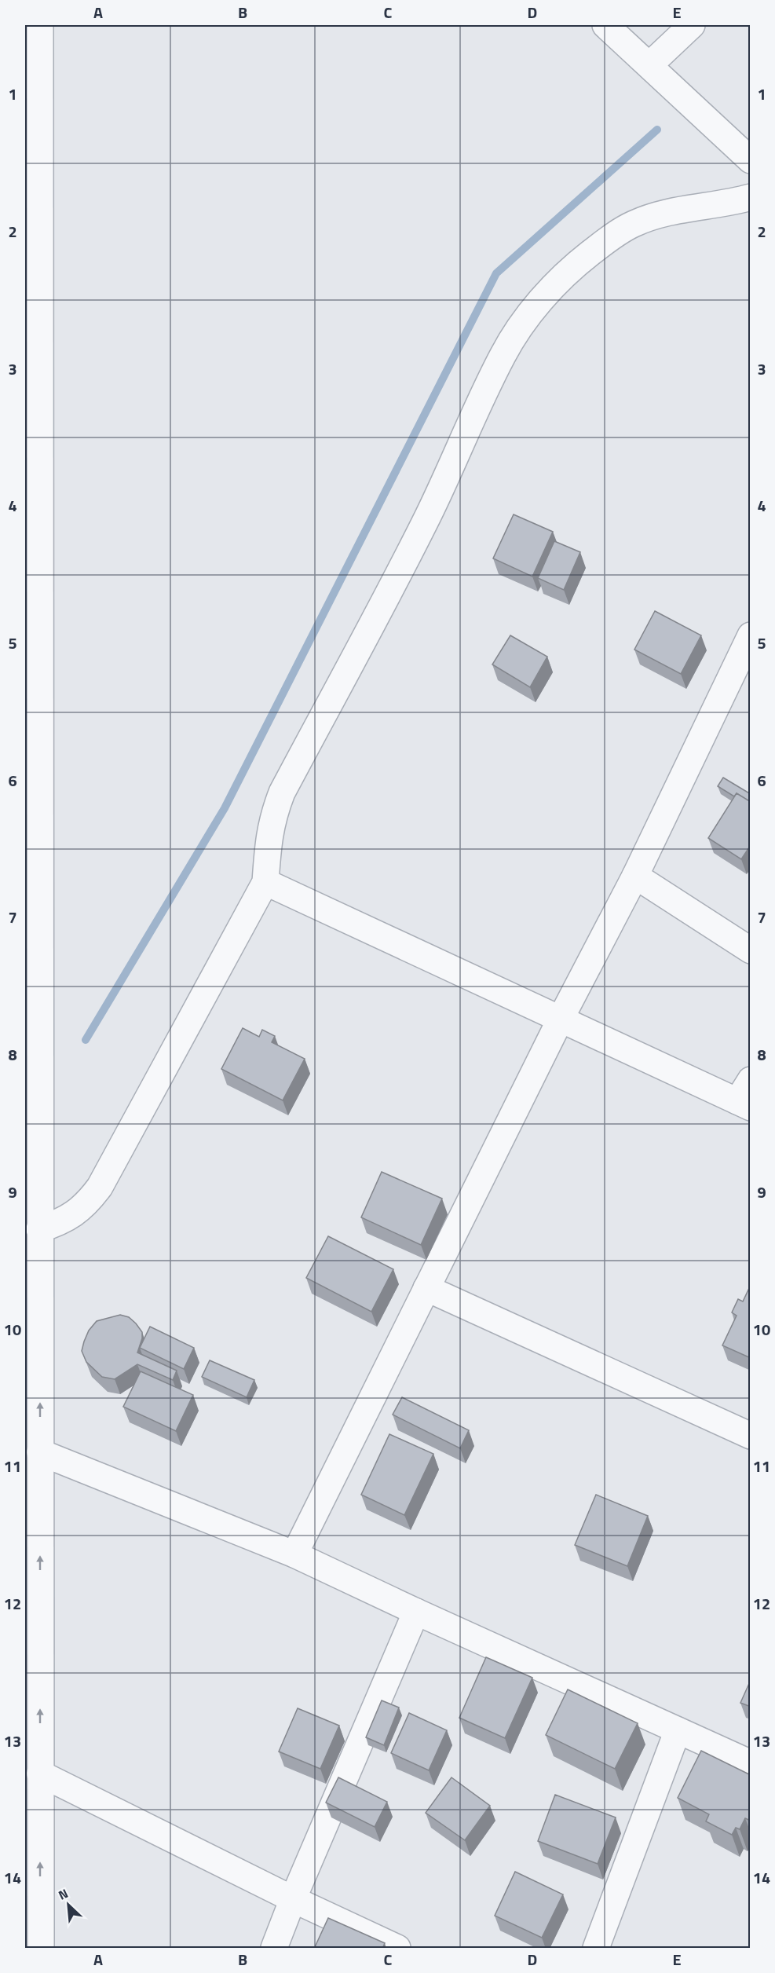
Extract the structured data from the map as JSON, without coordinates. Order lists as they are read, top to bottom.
{
  "north": "top left",
  "grid": {
    "columns": [
      "A",
      "B",
      "C",
      "D",
      "E"
    ],
    "rows": [
      "1",
      "2",
      "3",
      "4",
      "5",
      "6",
      "7",
      "8",
      "9",
      "10",
      "11",
      "12",
      "13",
      "14"
    ]
  }
}
